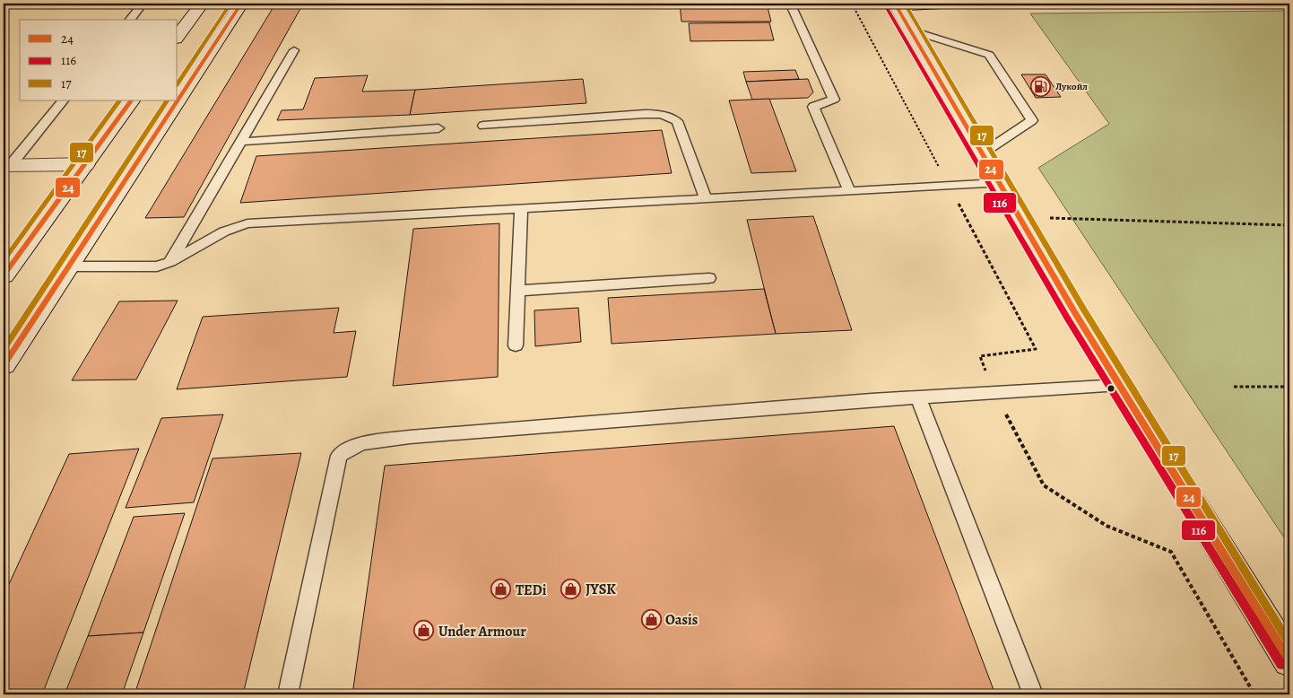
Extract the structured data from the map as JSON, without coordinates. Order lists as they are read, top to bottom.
{
  "places": {
    "fuel station": ["Лукойл"],
    "shop": [
      "JYSK",
      "TEDi",
      "Oasis",
      "Under Armour"
    ]
  },
  "lines": ["transit line 24", "transit line 17", "transit line 116"],
  "legend": ["24", "116", "17"]
}
